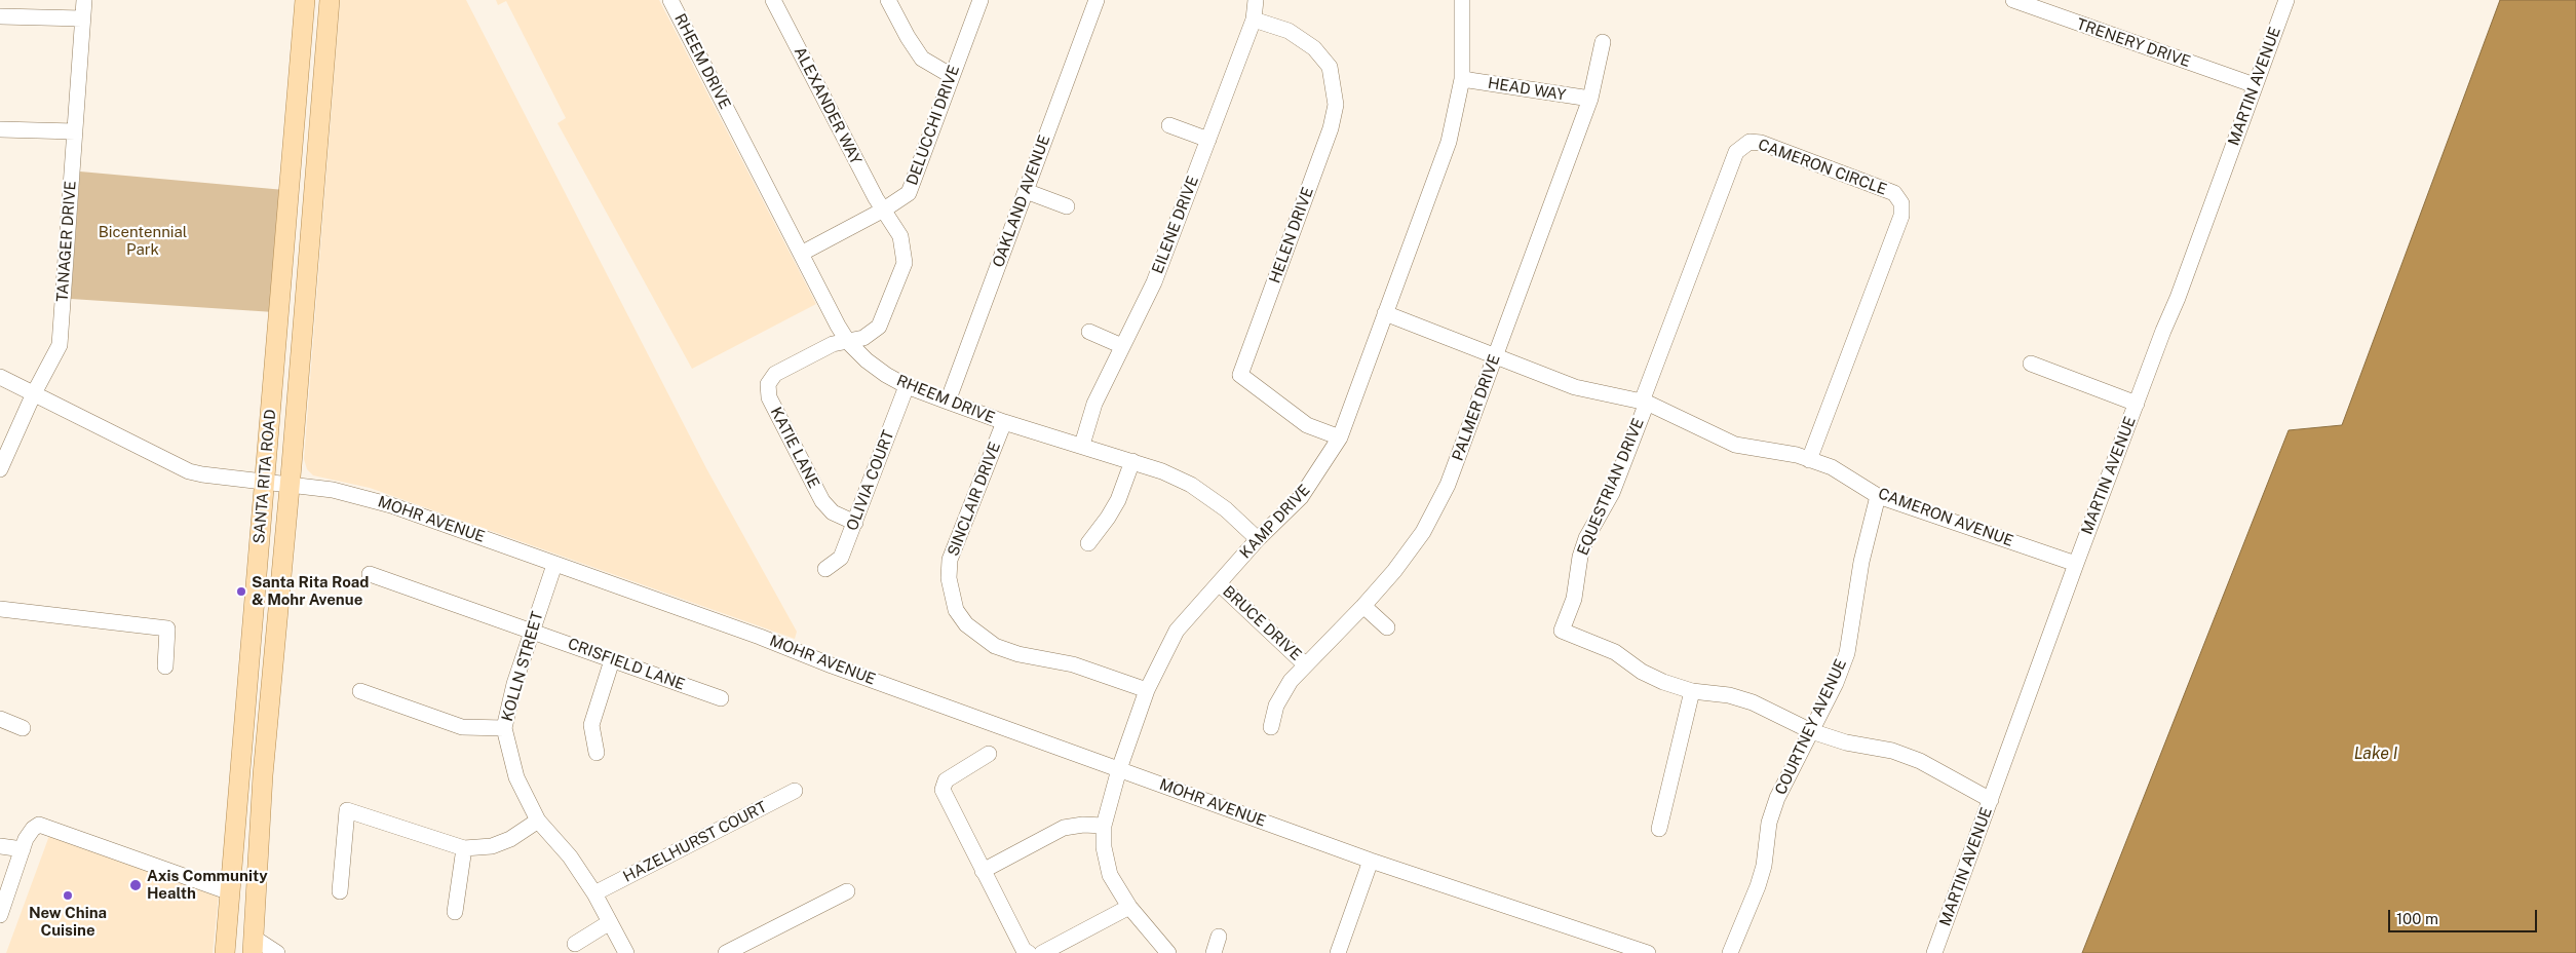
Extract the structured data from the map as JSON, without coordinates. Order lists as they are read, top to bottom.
{
  "streets": {
    "main road": ["SANTA RITA ROAD"],
    "street": [
      "TRENERY DRIVE",
      "RHEEM DRIVE",
      "MARTIN AVENUE",
      "HEAD WAY",
      "ALEXANDER WAY",
      "DELUCCHI DRIVE",
      "CAMERON CIRCLE",
      "OAKLAND AVENUE",
      "EILENE DRIVE",
      "HELEN DRIVE",
      "TANAGER DRIVE",
      "PALMER DRIVE",
      "KATIE LANE",
      "OLIVIA COURT",
      "EQUESTRIAN DRIVE",
      "SINCLAIR DRIVE",
      "CAMERON AVENUE",
      "MOHR AVENUE",
      "KAMP DRIVE",
      "BRUCE DRIVE",
      "CRISFIELD LANE",
      "KOLLN STREET",
      "COURTNEY AVENUE",
      "HAZELHURST COURT"
    ]
  },
  "crossings": [
    ["TRENERY DRIVE", "MARTIN AVENUE"],
    ["RHEEM DRIVE", "ALEXANDER WAY"],
    ["RHEEM DRIVE", "DELUCCHI DRIVE"],
    ["RHEEM DRIVE", "OAKLAND AVENUE"],
    ["RHEEM DRIVE", "EILENE DRIVE"],
    ["RHEEM DRIVE", "KATIE LANE"],
    ["RHEEM DRIVE", "OLIVIA COURT"],
    ["RHEEM DRIVE", "SINCLAIR DRIVE"],
    ["RHEEM DRIVE", "KAMP DRIVE"],
    ["MARTIN AVENUE", "CAMERON AVENUE"],
    ["HEAD WAY", "PALMER DRIVE"],
    ["HEAD WAY", "KAMP DRIVE"],
    ["ALEXANDER WAY", "DELUCCHI DRIVE"],
    ["ALEXANDER WAY", "KATIE LANE"],
    ["CAMERON CIRCLE", "EQUESTRIAN DRIVE"],
    ["CAMERON CIRCLE", "CAMERON AVENUE"],
    ["EILENE DRIVE", "HELEN DRIVE"],
    ["HELEN DRIVE", "KAMP DRIVE"],
    ["TANAGER DRIVE", "MOHR AVENUE"],
    ["PALMER DRIVE", "CAMERON AVENUE"],
    ["PALMER DRIVE", "BRUCE DRIVE"],
    ["KATIE LANE", "OLIVIA COURT"],
    ["SANTA RITA ROAD", "MOHR AVENUE"],
    ["EQUESTRIAN DRIVE", "CAMERON AVENUE"],
    ["SINCLAIR DRIVE", "KAMP DRIVE"],
    ["CAMERON AVENUE", "KAMP DRIVE"],
    ["CAMERON AVENUE", "COURTNEY AVENUE"],
    ["MOHR AVENUE", "KAMP DRIVE"],
    ["MOHR AVENUE", "KOLLN STREET"],
    ["KAMP DRIVE", "BRUCE DRIVE"],
    ["CRISFIELD LANE", "KOLLN STREET"],
    ["KOLLN STREET", "HAZELHURST COURT"]
  ],
  "water": ["Lake I"],
  "parks": ["Bicentennial Park"],
  "places": ["Santa Rita Road & Mohr Avenue", "Axis Community Health", "New China Cuisine"],
  "scale_bar": "100 m"
}
